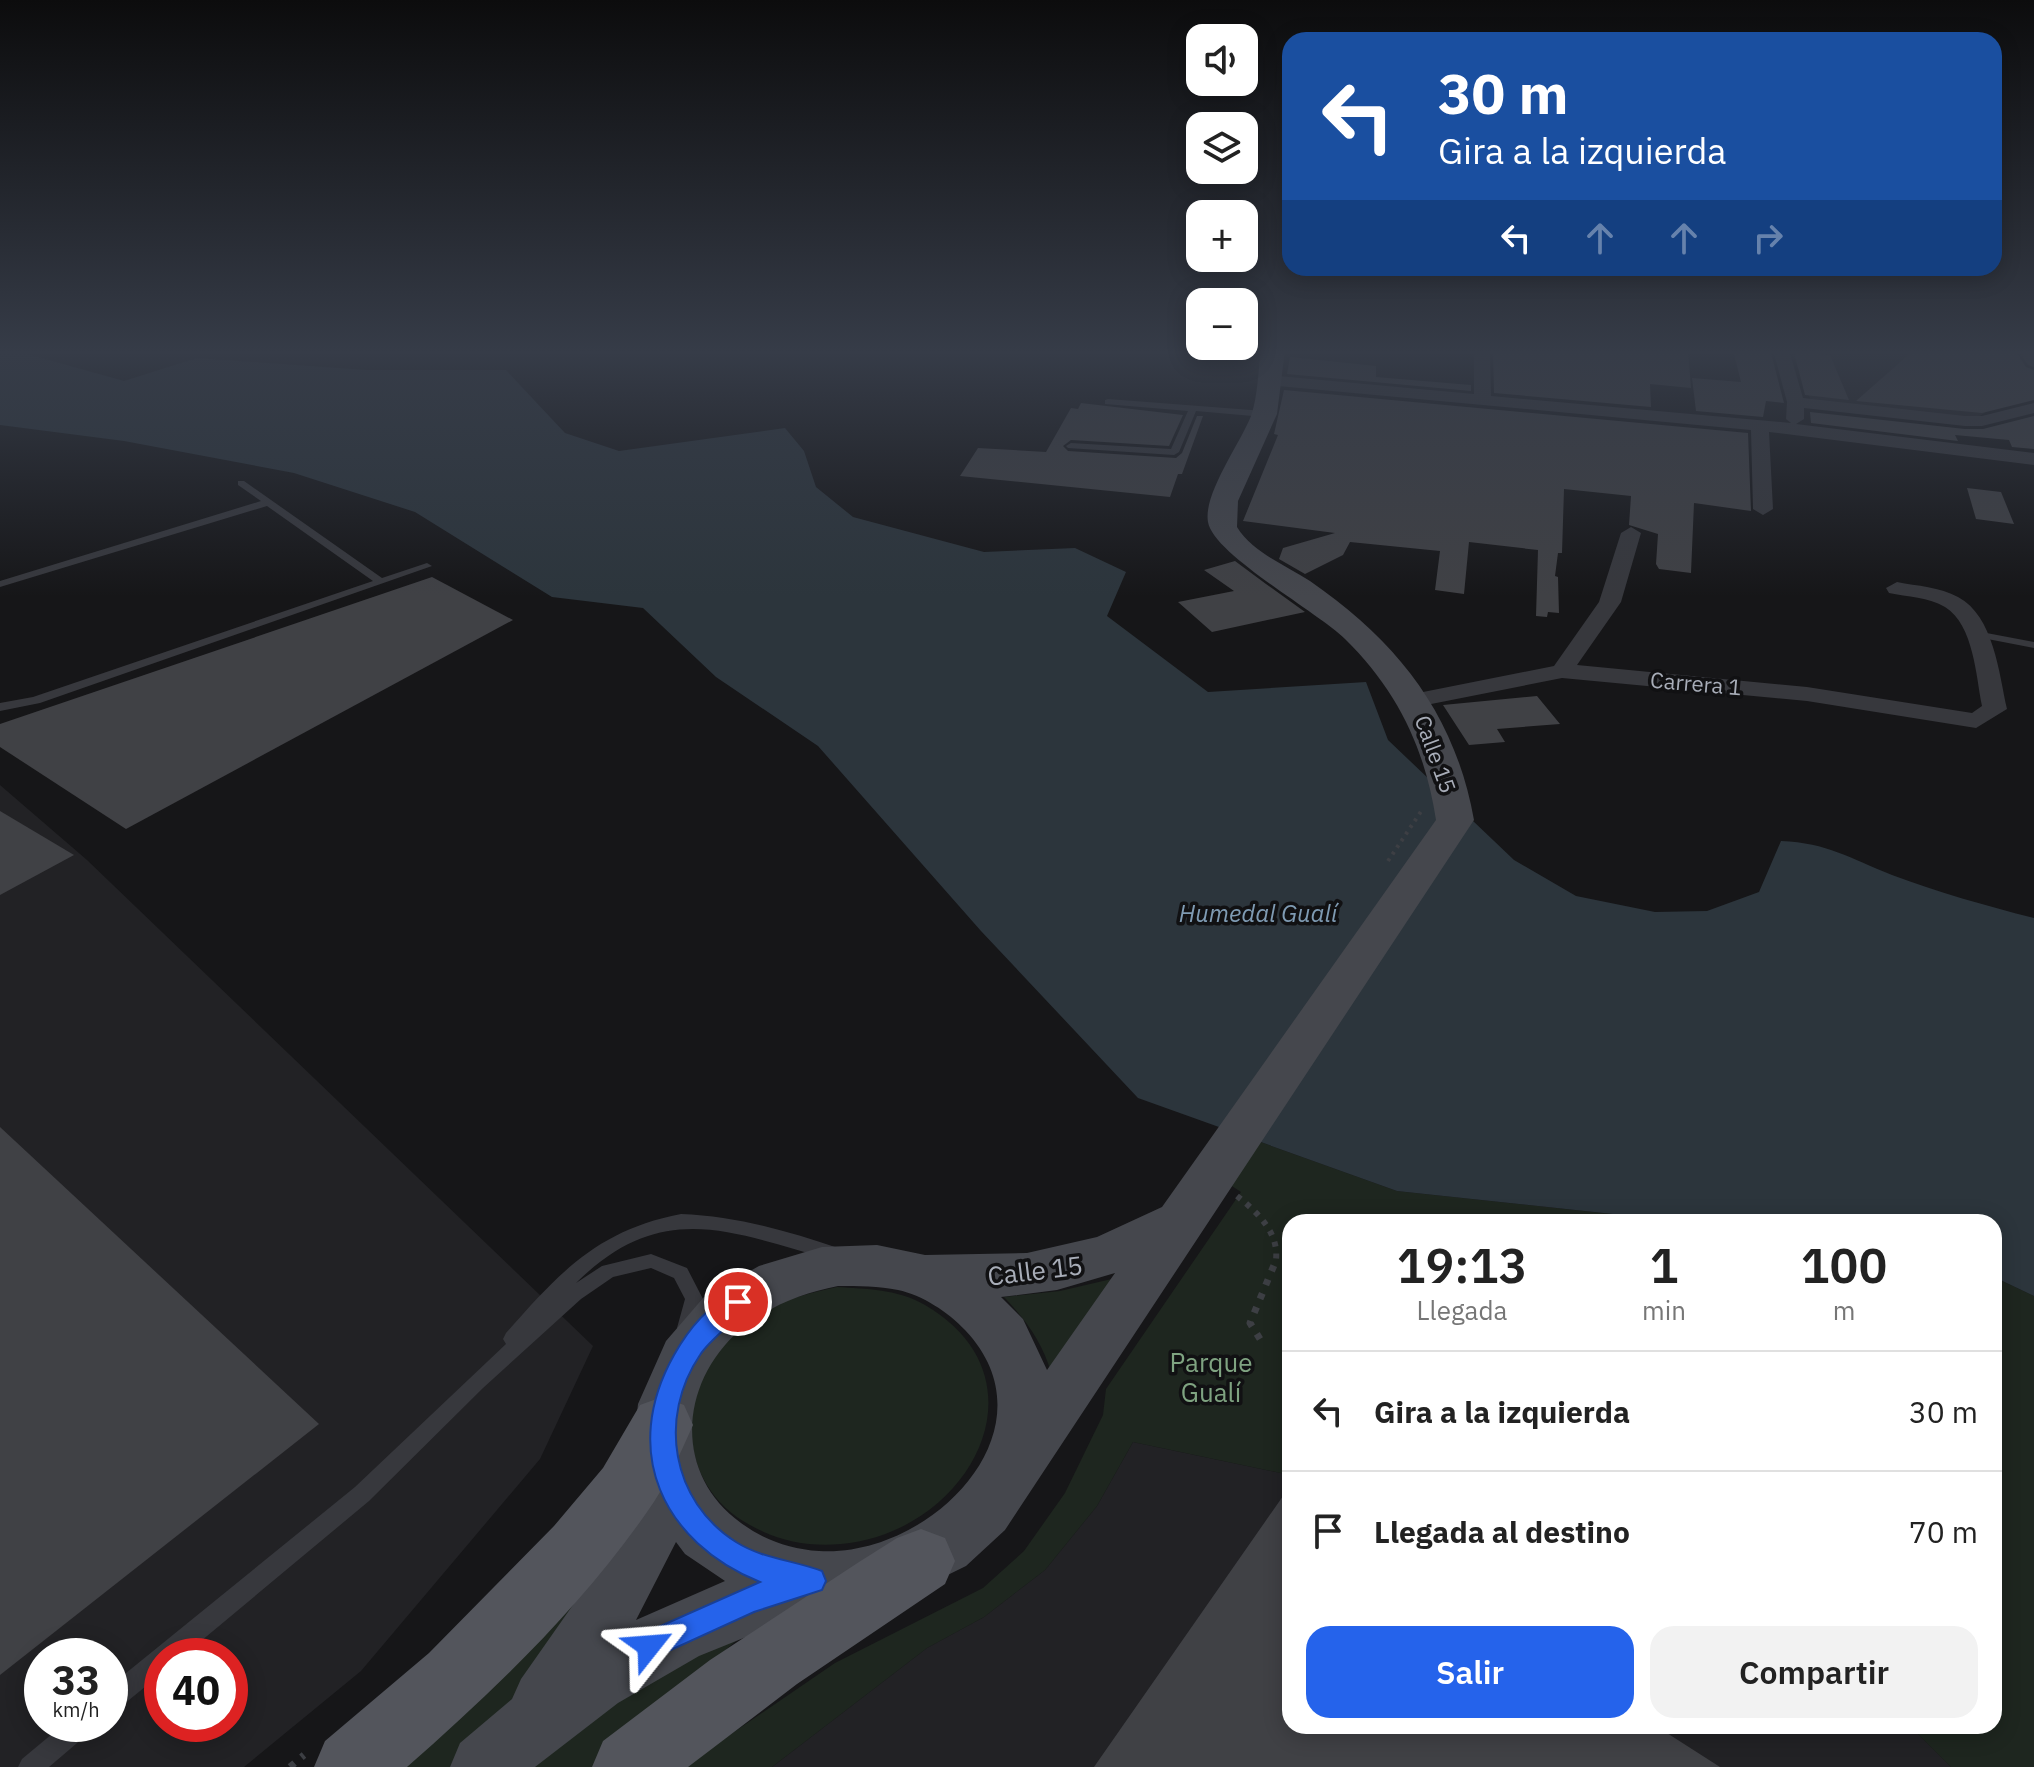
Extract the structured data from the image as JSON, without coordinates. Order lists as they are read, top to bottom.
{
  "streets": {
    "street": ["Carrera 1", "Calle 15"]
  },
  "crossings": [
    ["Carrera 1", "Calle 15"]
  ],
  "water": ["Humedal Gualí"],
  "parks": ["Parque Gualí"],
  "page": {
    "map_buttons": ["+", "−"],
    "turn": ["30 m", "Gira a la izquierda"],
    "eta": [
      "19:13",
      "Llegada",
      "1",
      "min",
      "100",
      "m"
    ],
    "list": [
      {
        "name": "Gira a la izquierda",
        "value": "30 m"
      },
      {
        "name": "Llegada al destino",
        "value": "70 m"
      }
    ],
    "buttons": ["Salir", "Compartir"],
    "speed": "33 km/h",
    "limit": "40"
  }
}
